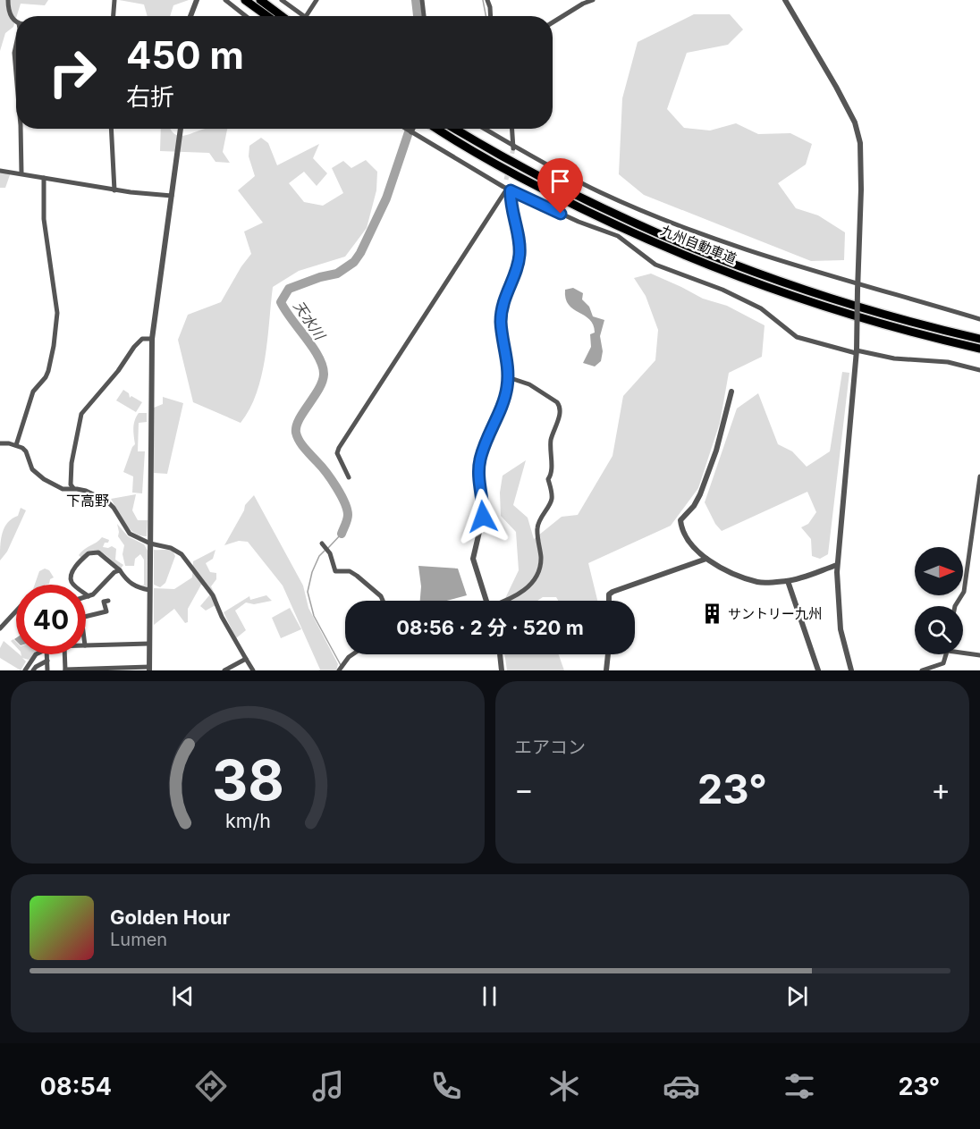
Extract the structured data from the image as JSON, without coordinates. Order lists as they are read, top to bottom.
{
  "streets": {
    "highway": ["九州自動車道"]
  },
  "districts": ["下高野"],
  "water": ["天水川"],
  "places": {
    "building": ["サントリー九州"]
  },
  "north": "right",
  "page": {
    "turn": ["450 m", "右折"],
    "limit": "40",
    "trip": "08:56 · 2 分 · 520 m",
    "tile": "エアコン",
    "heat": ["−", "23°", "+"],
    "song": ["Golden Hour", "Lumen"],
    "tabs": ["08:54", "23°"],
    "gauge": ["38", "km/h"]
  }
}
